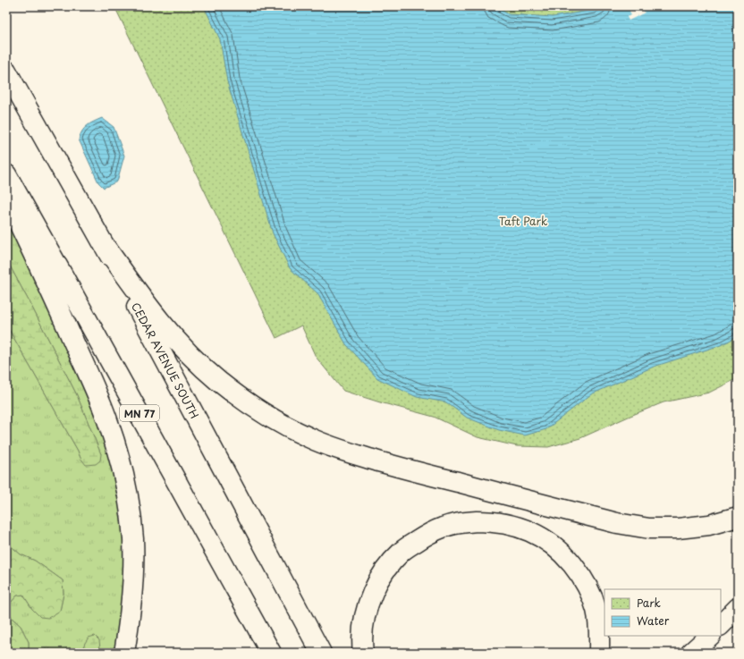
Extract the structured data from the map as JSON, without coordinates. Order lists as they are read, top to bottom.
{
  "streets": {
    "highway": ["CEDAR AVENUE SOUTH", "MN 77"]
  },
  "parks": ["Taft Park"],
  "legend": ["Park", "Water"]
}
